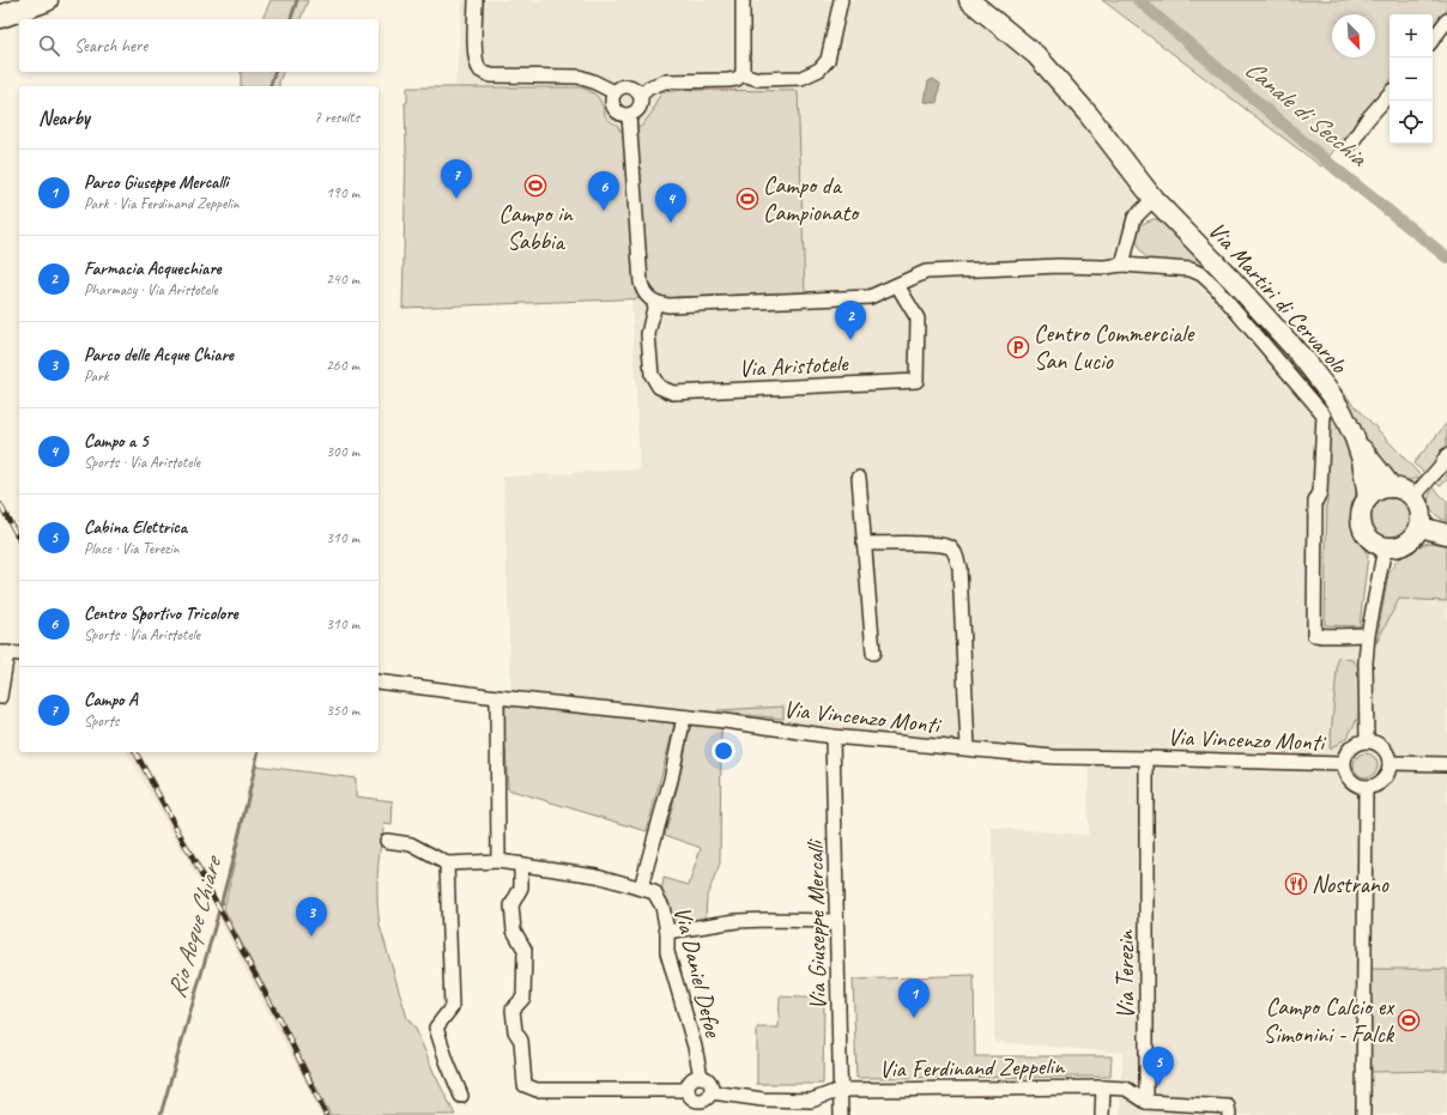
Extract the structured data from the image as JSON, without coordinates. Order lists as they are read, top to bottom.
{
  "streets": {
    "main road": ["Via Martiri di Cervarolo"],
    "street": [
      "Via Aristotele",
      "Via Vincenzo Monti",
      "Via Giuseppe Mercalli",
      "Via Daniel Defoe",
      "Via Terezin",
      "Via Ferdinand Zeppelin"
    ]
  },
  "crossings": [
    ["Via Martiri di Cervarolo", "Via Aristotele"],
    ["Via Vincenzo Monti", "Via Giuseppe Mercalli"],
    ["Via Vincenzo Monti", "Via Terezin"],
    ["Via Giuseppe Mercalli", "Via Ferdinand Zeppelin"],
    ["Via Terezin", "Via Ferdinand Zeppelin"]
  ],
  "water": ["Canale di Secchia", "Rio Acque Chiare"],
  "places": {
    "sports": ["Campo in Sabbia", "Campo da Campionato", "Campo Calcio ex Simonini - Falck"],
    "parking": ["Centro Commerciale San Lucio"],
    "restaurant": ["Nostrano"]
  },
  "north": "bottom right",
  "page": {
    "map_buttons": ["+", "−"],
    "search": "Search here",
    "heading": ["Nearby", "7 results"],
    "list": [
      {
        "mark": "1",
        "name": "Parco Giuseppe Mercalli",
        "note": "Park · Via Ferdinand Zeppelin",
        "value": "190 m"
      },
      {
        "mark": "2",
        "name": "Farmacia Acquechiare",
        "note": "Pharmacy · Via Aristotele",
        "value": "240 m"
      },
      {
        "mark": "3",
        "name": "Parco delle Acque Chiare",
        "note": "Park",
        "value": "260 m"
      },
      {
        "mark": "4",
        "name": "Campo a 5",
        "note": "Sports · Via Aristotele",
        "value": "300 m"
      },
      {
        "mark": "5",
        "name": "Cabina Elettrica",
        "note": "Place · Via Terezin",
        "value": "310 m"
      },
      {
        "mark": "6",
        "name": "Centro Sportivo Tricolore",
        "note": "Sports · Via Aristotele",
        "value": "310 m"
      },
      {
        "mark": "7",
        "name": "Campo A",
        "note": "Sports",
        "value": "350 m"
      }
    ],
    "pins": [
      "7",
      "6",
      "4",
      "2",
      "3",
      "1",
      "5"
    ]
  }
}
